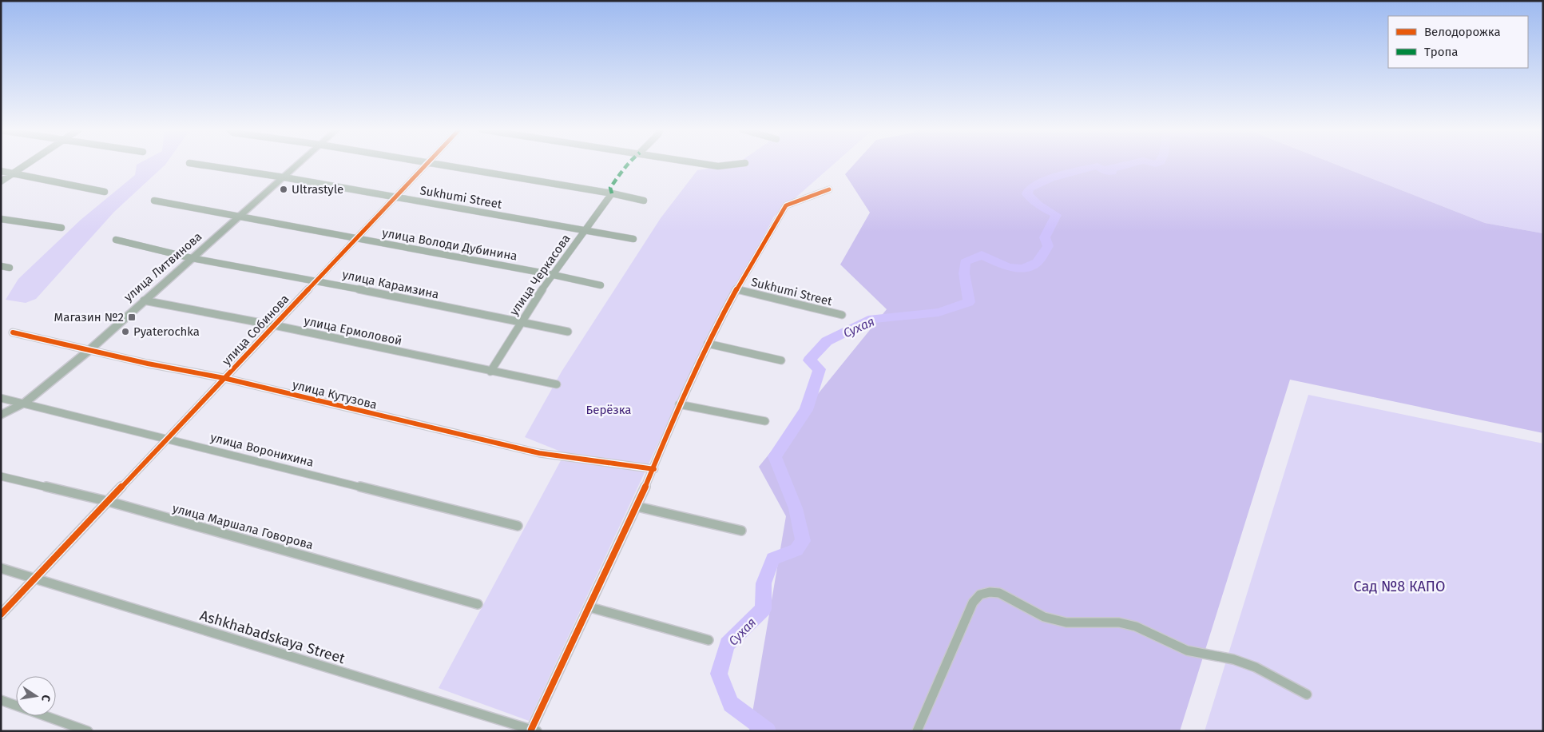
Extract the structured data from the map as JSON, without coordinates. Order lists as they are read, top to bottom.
{
  "streets": {
    "street": [
      "Sukhumi Street",
      "улица Володи Дубинина",
      "улица Литвинова",
      "улица Черкасова",
      "улица Карамзина",
      "улица Собинова",
      "улица Ермоловой",
      "улица Кутузова",
      "улица Воронихина",
      "улица Маршала Говорова",
      "Ashkhabadskaya Street"
    ]
  },
  "crossings": [
    ["Sukhumi Street", "улица Литвинова"],
    ["Sukhumi Street", "улица Черкасова"],
    ["Sukhumi Street", "улица Собинова"],
    ["улица Володи Дубинина", "улица Литвинова"],
    ["улица Володи Дубинина", "улица Черкасова"],
    ["улица Володи Дубинина", "улица Собинова"],
    ["улица Литвинова", "улица Карамзина"],
    ["улица Литвинова", "улица Ермоловой"],
    ["улица Литвинова", "улица Кутузова"],
    ["улица Литвинова", "улица Воронихина"],
    ["улица Черкасова", "улица Карамзина"],
    ["улица Черкасова", "улица Ермоловой"],
    ["улица Карамзина", "улица Собинова"],
    ["улица Собинова", "улица Ермоловой"],
    ["улица Собинова", "улица Кутузова"],
    ["улица Собинова", "улица Воронихина"],
    ["улица Собинова", "улица Маршала Говорова"],
    ["улица Собинова", "Ashkhabadskaya Street"]
  ],
  "water": ["Сухая"],
  "parks": ["Берёзка", "Сад №8 КАПО"],
  "places": {
    "other": ["Ultrastyle", "Pyaterochka"],
    "transit": ["Магазин №2"]
  },
  "legend": ["Велодорожка", "Тропа"],
  "north": "right"
}
